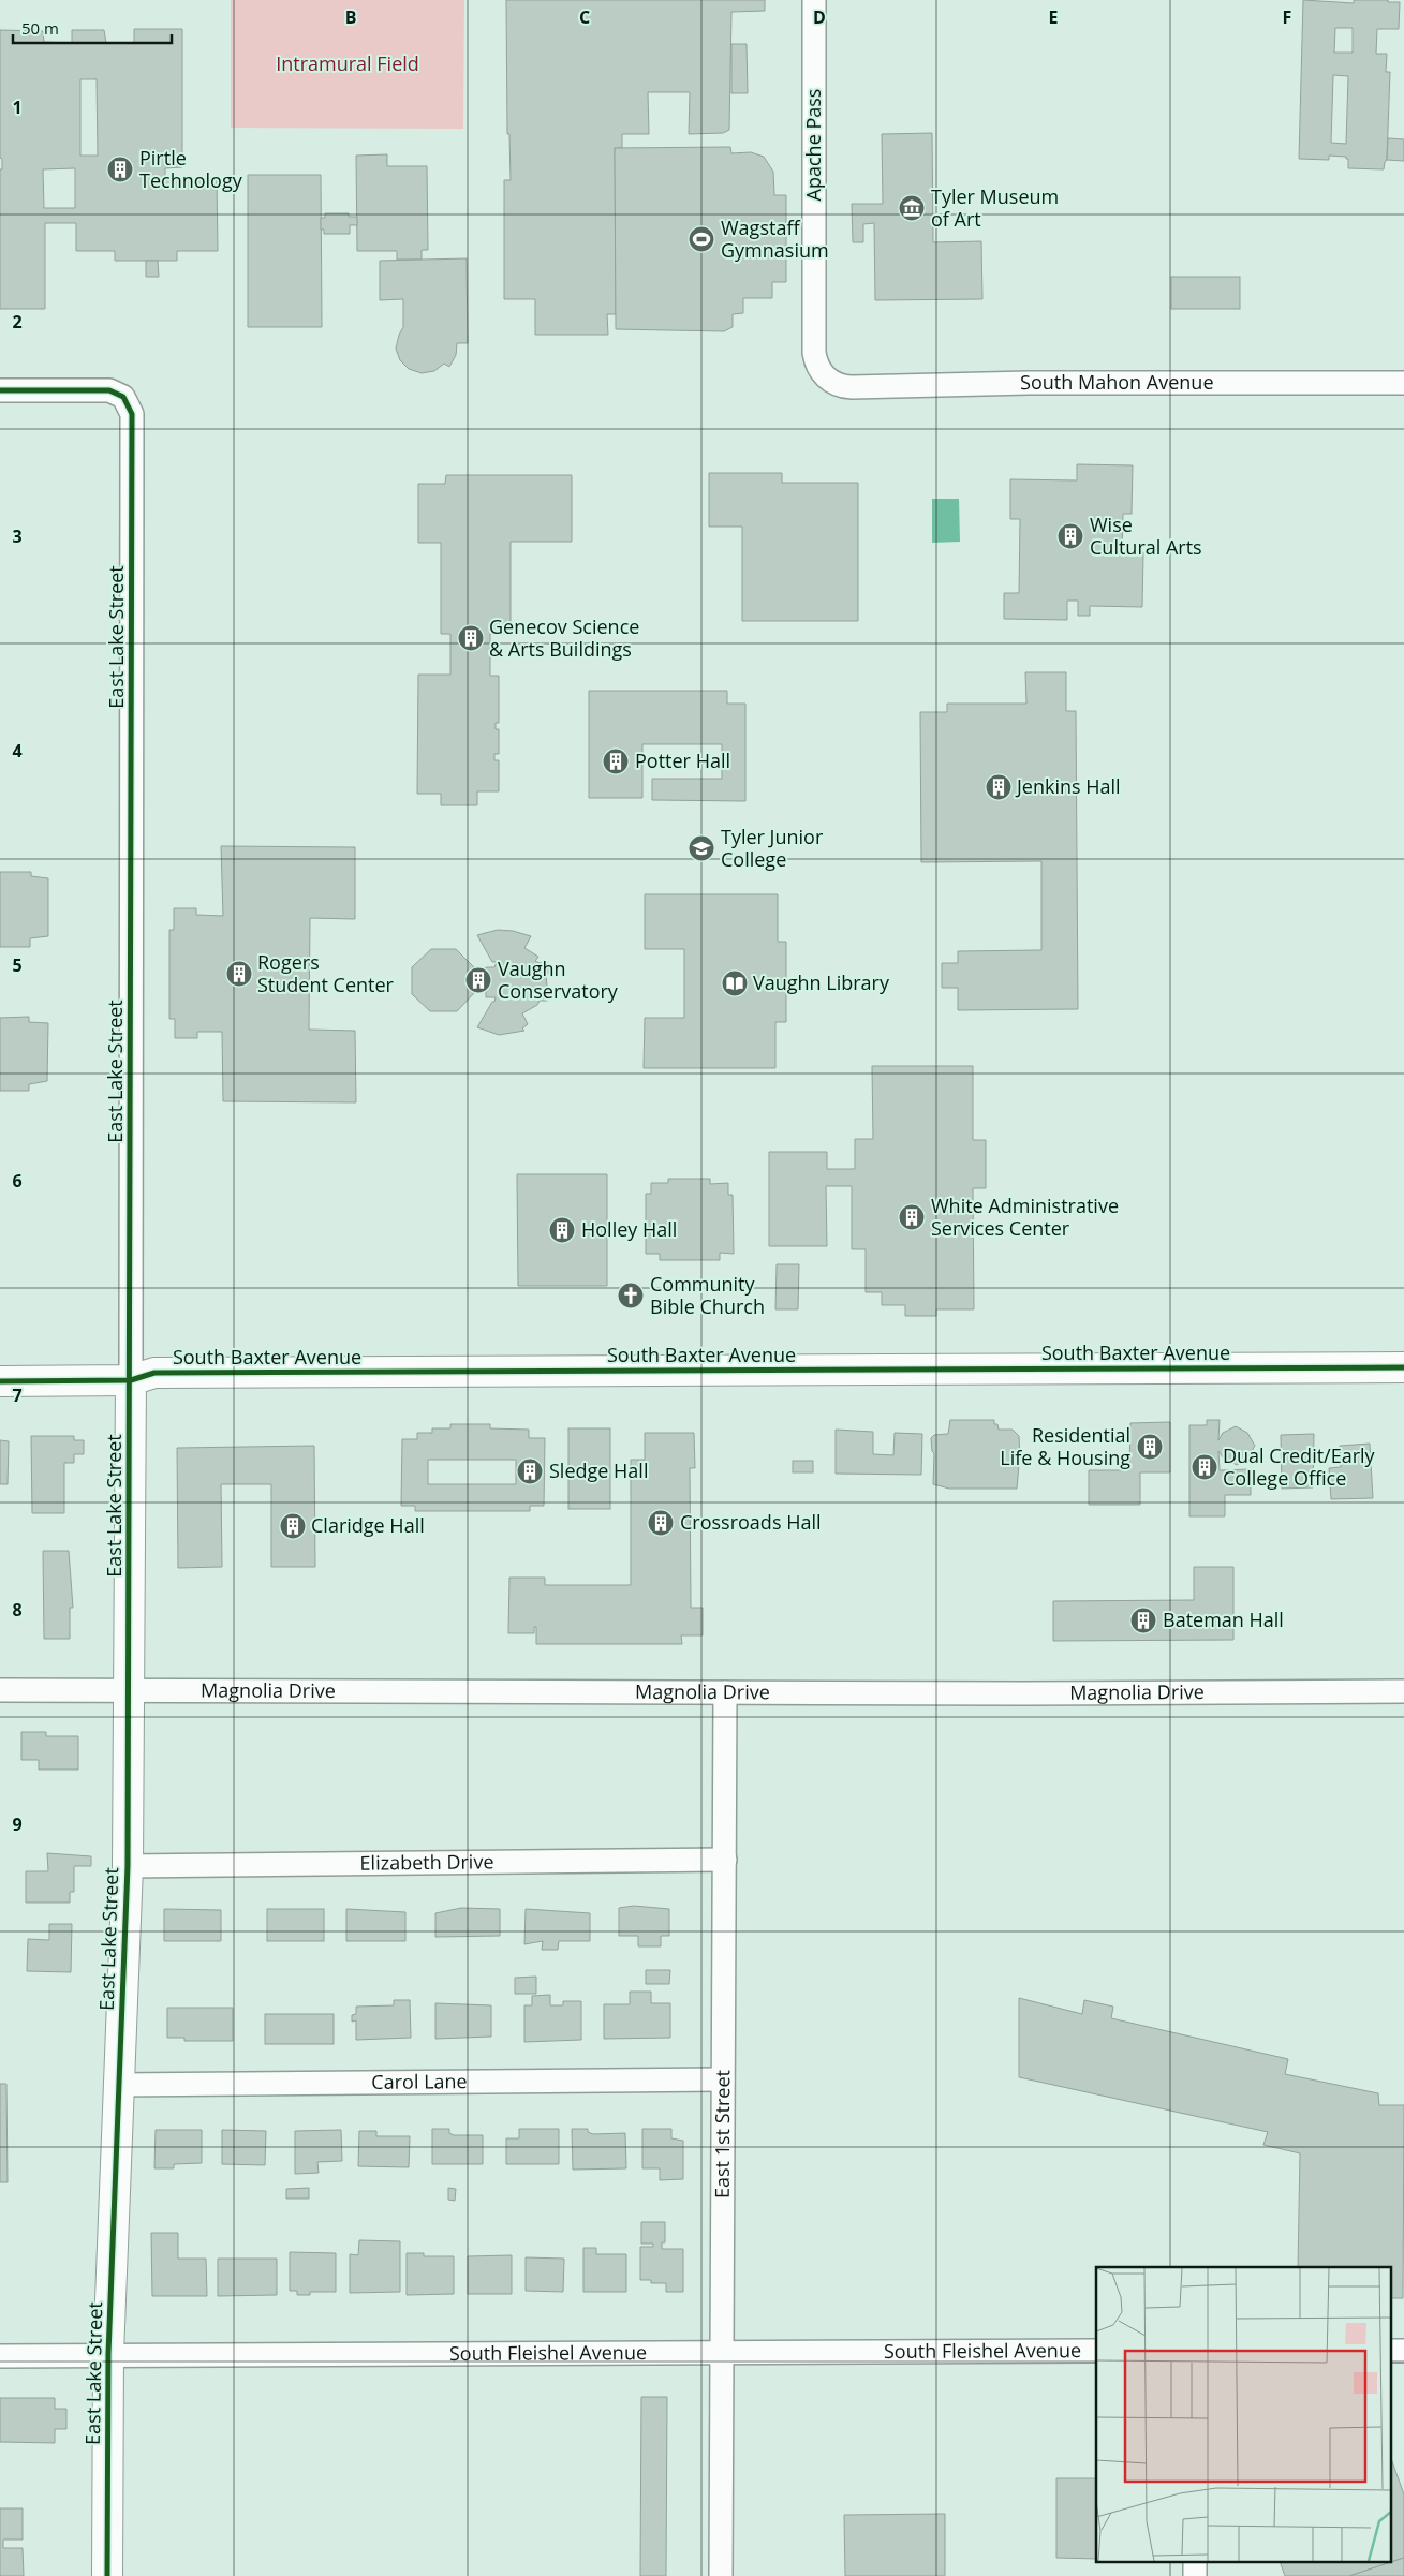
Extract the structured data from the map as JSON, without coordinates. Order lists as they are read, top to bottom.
{
  "streets": {
    "street": [
      "Apache Pass",
      "South Mahon Avenue",
      "East Lake Street",
      "South Baxter Avenue",
      "Magnolia Drive",
      "Elizabeth Drive",
      "Carol Lane",
      "East 1st Street",
      "South Fleishel Avenue"
    ]
  },
  "crossings": [
    ["Apache Pass", "South Mahon Avenue"],
    ["East Lake Street", "South Baxter Avenue"],
    ["East Lake Street", "Magnolia Drive"],
    ["East Lake Street", "Elizabeth Drive"],
    ["East Lake Street", "Carol Lane"],
    ["East Lake Street", "South Fleishel Avenue"],
    ["Magnolia Drive", "East 1st Street"],
    ["Elizabeth Drive", "East 1st Street"],
    ["Carol Lane", "East 1st Street"],
    ["East 1st Street", "South Fleishel Avenue"]
  ],
  "parks": ["Intramural Field"],
  "places": {
    "building": [
      "Pirtle Technology",
      "Wise Cultural Arts",
      "Genecov Science & Arts Buildings",
      "Potter Hall",
      "Jenkins Hall",
      "Rogers Student Center",
      "Vaughn Conservatory",
      "White Administrative Services Center",
      "Holley Hall",
      "Residential Life & Housing",
      "Dual Credit/Early College Office",
      "Sledge Hall",
      "Crossroads Hall",
      "Claridge Hall",
      "Bateman Hall"
    ],
    "museum": ["Tyler Museum of Art"],
    "sports": ["Wagstaff Gymnasium"],
    "school or university": ["Tyler Junior College"],
    "library": ["Vaughn Library"],
    "church": ["Community Bible Church"]
  },
  "scale_bar": "50 m",
  "grid": {
    "columns": [
      "B",
      "C",
      "D",
      "E",
      "F"
    ],
    "rows": [
      "1",
      "2",
      "3",
      "4",
      "5",
      "6",
      "7",
      "8",
      "9"
    ]
  }
}
